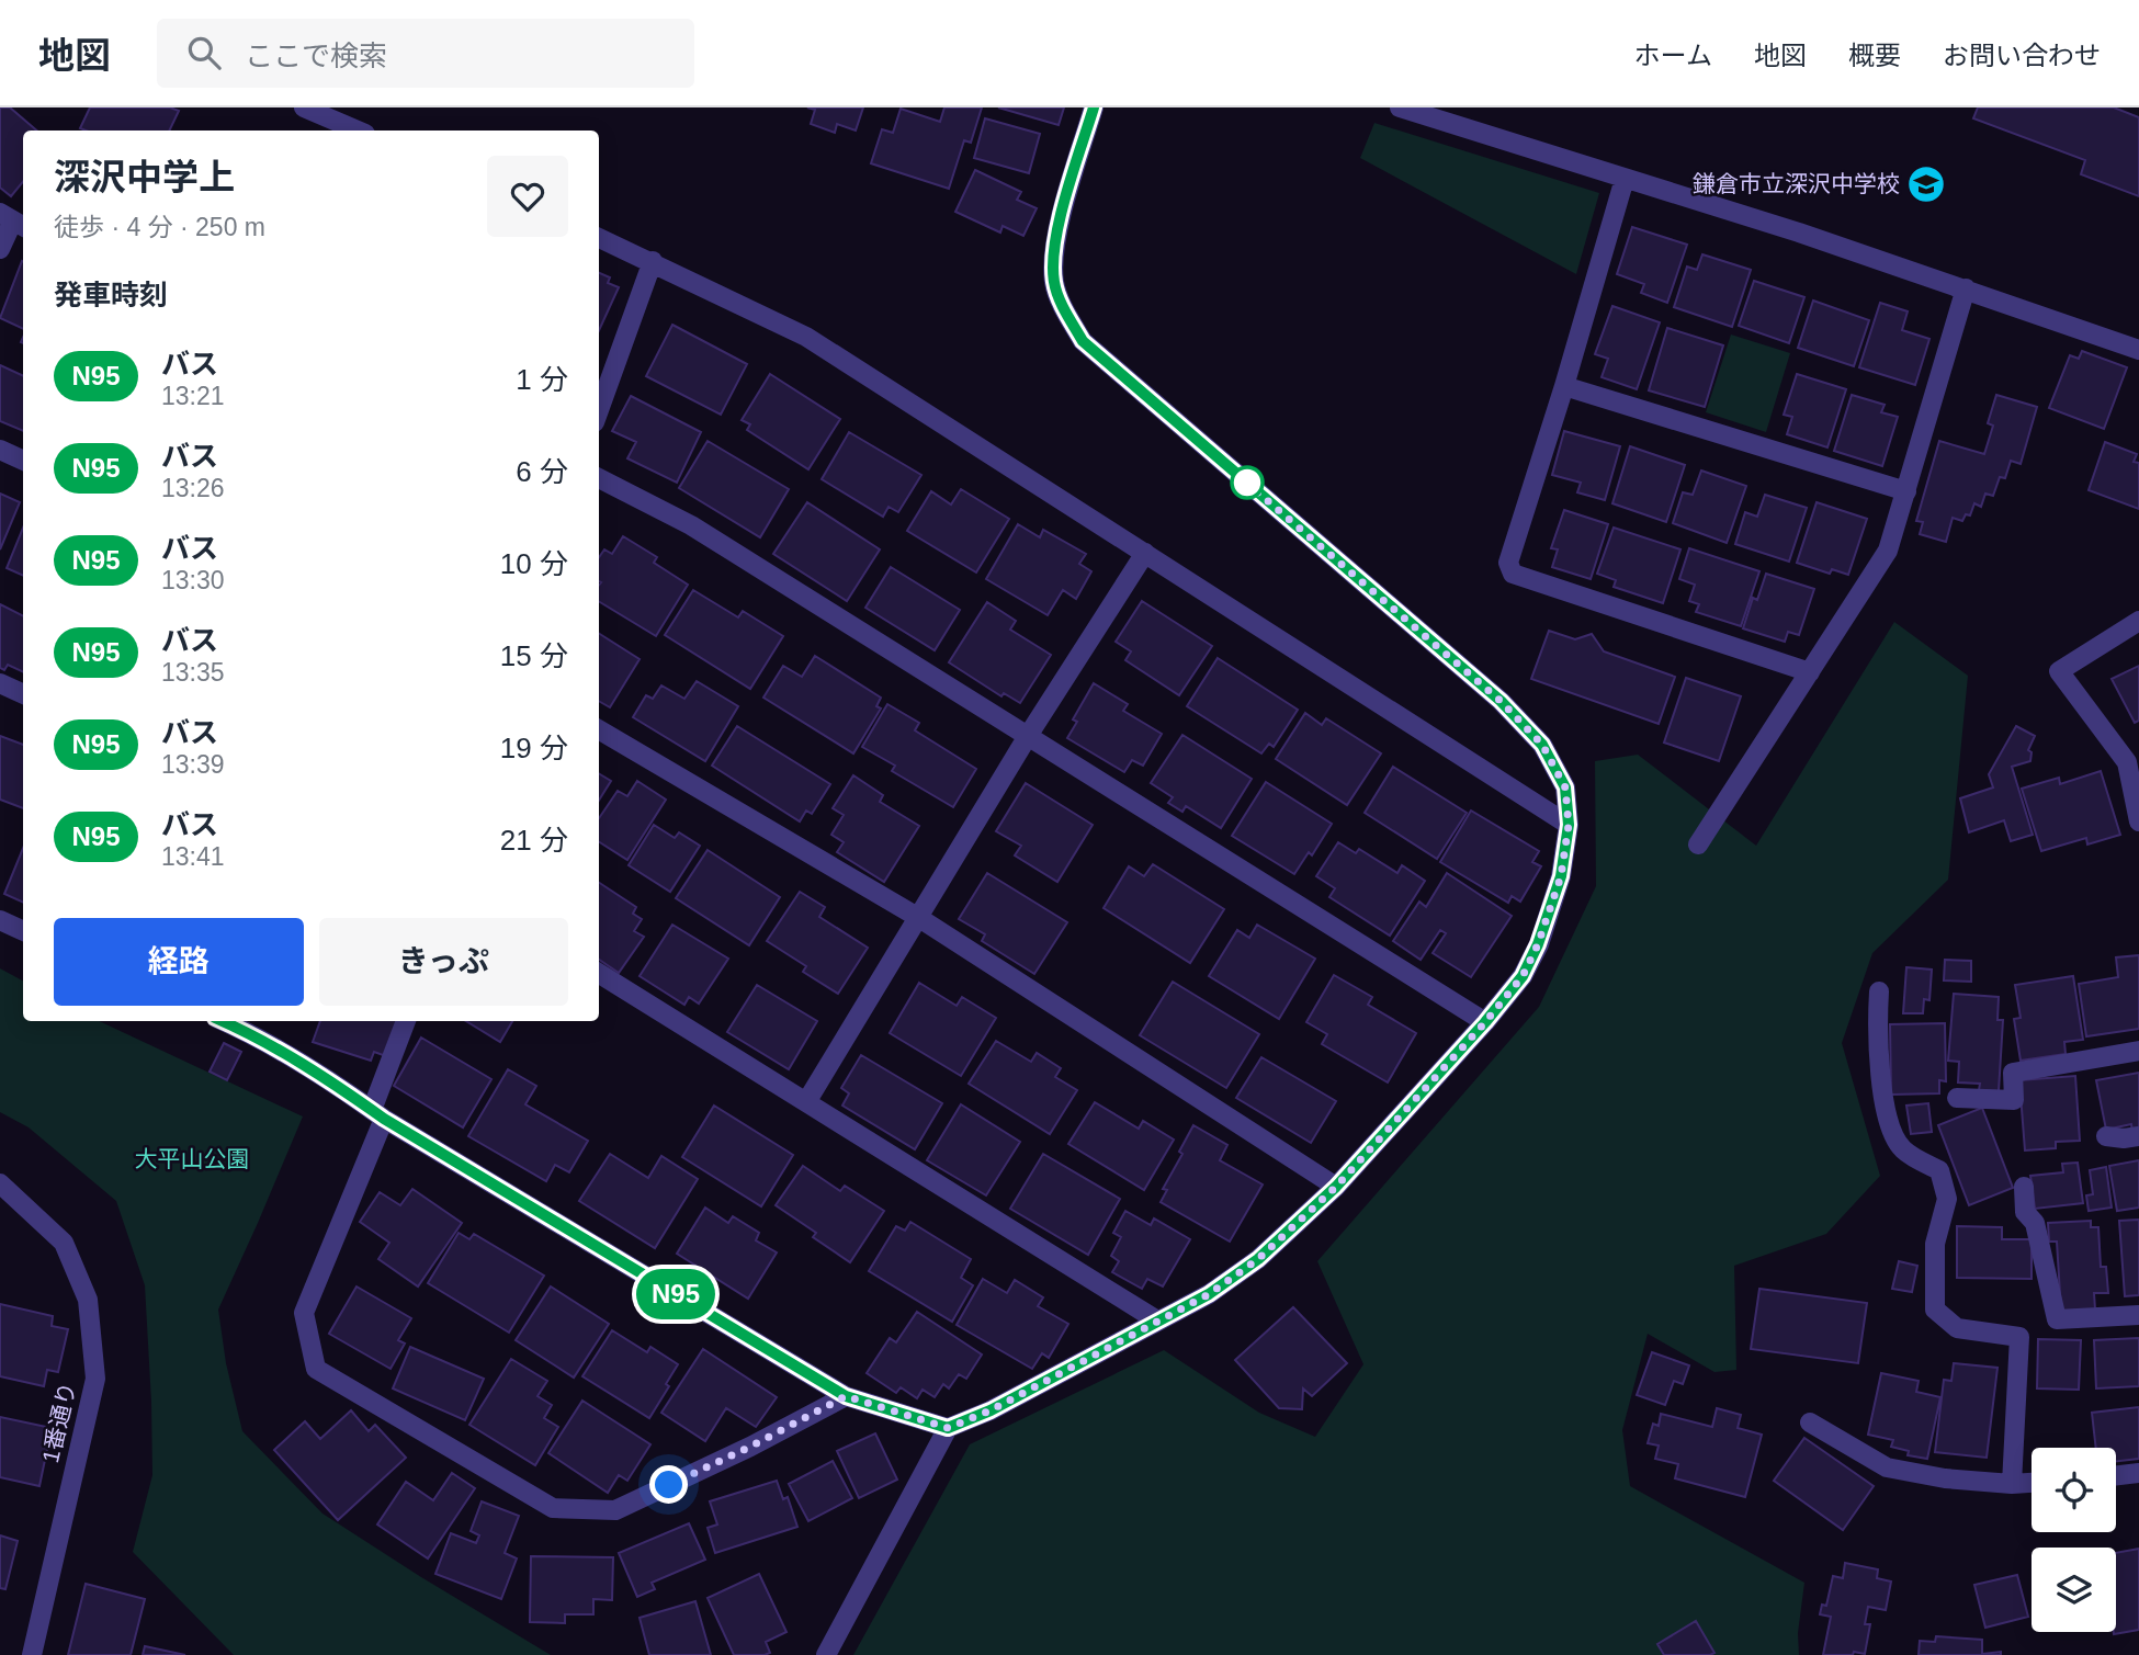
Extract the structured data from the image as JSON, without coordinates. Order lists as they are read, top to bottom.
{
  "streets": {
    "street": ["1番通り"]
  },
  "parks": ["大平山公園"],
  "places": {
    "school or university": ["鎌倉市立深沢中学校"]
  },
  "lines": ["bus line N95"],
  "page": {
    "header": "地図",
    "search": "ここで検索",
    "nav": [
      "ホーム",
      "地図",
      "概要",
      "お問い合わせ"
    ],
    "on_map": "N95",
    "heading": [
      ["深沢中学上", "徒歩 · 4 分 · 250 m"],
      "発車時刻"
    ],
    "list": [
      {
        "mark": "N95",
        "name": "バス",
        "note": "13:21",
        "value": "1 分"
      },
      {
        "mark": "N95",
        "name": "バス",
        "note": "13:26",
        "value": "6 分"
      },
      {
        "mark": "N95",
        "name": "バス",
        "note": "13:30",
        "value": "10 分"
      },
      {
        "mark": "N95",
        "name": "バス",
        "note": "13:35",
        "value": "15 分"
      },
      {
        "mark": "N95",
        "name": "バス",
        "note": "13:39",
        "value": "19 分"
      },
      {
        "mark": "N95",
        "name": "バス",
        "note": "13:41",
        "value": "21 分"
      }
    ],
    "buttons": ["経路", "きっぷ"]
  }
}
